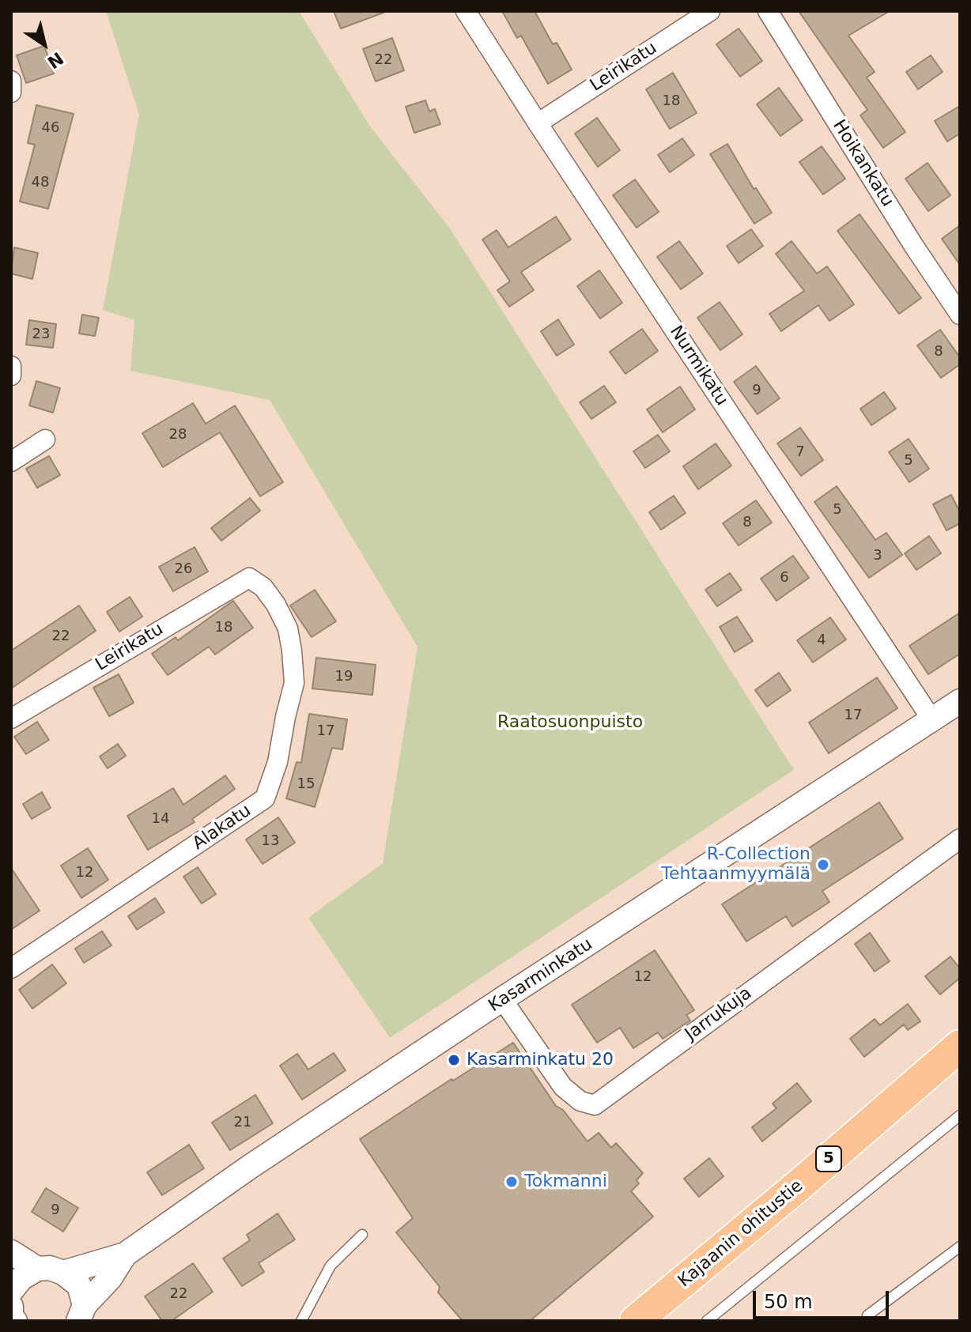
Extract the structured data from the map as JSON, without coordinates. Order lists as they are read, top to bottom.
{
  "streets": {
    "highway": ["5", "Kajaanin ohitustie"],
    "street": [
      "Leirikatu",
      "Hoikankatu",
      "Nurmikatu",
      "Alakatu",
      "Kasarminkatu",
      "Jarrukuja"
    ]
  },
  "crossings": [
    ["Leirikatu", "Nurmikatu"],
    ["Leirikatu", "Alakatu"],
    ["Nurmikatu", "Kasarminkatu"],
    ["Kasarminkatu", "Jarrukuja"]
  ],
  "parks": ["Raatosuonpuisto"],
  "places": ["R-Collection Tehtaanmyymälä", "Kasarminkatu 20", "Tokmanni"],
  "house_numbers": [
    "22",
    "18",
    "46",
    "48",
    "23",
    "8",
    "9",
    "28",
    "7",
    "5",
    "5",
    "8",
    "3",
    "26",
    "6",
    "18",
    "22",
    "4",
    "19",
    "17",
    "17",
    "15",
    "14",
    "13",
    "12",
    "12",
    "21",
    "9",
    "22"
  ],
  "scale_bar": "50 m",
  "north": "bottom right"
}
